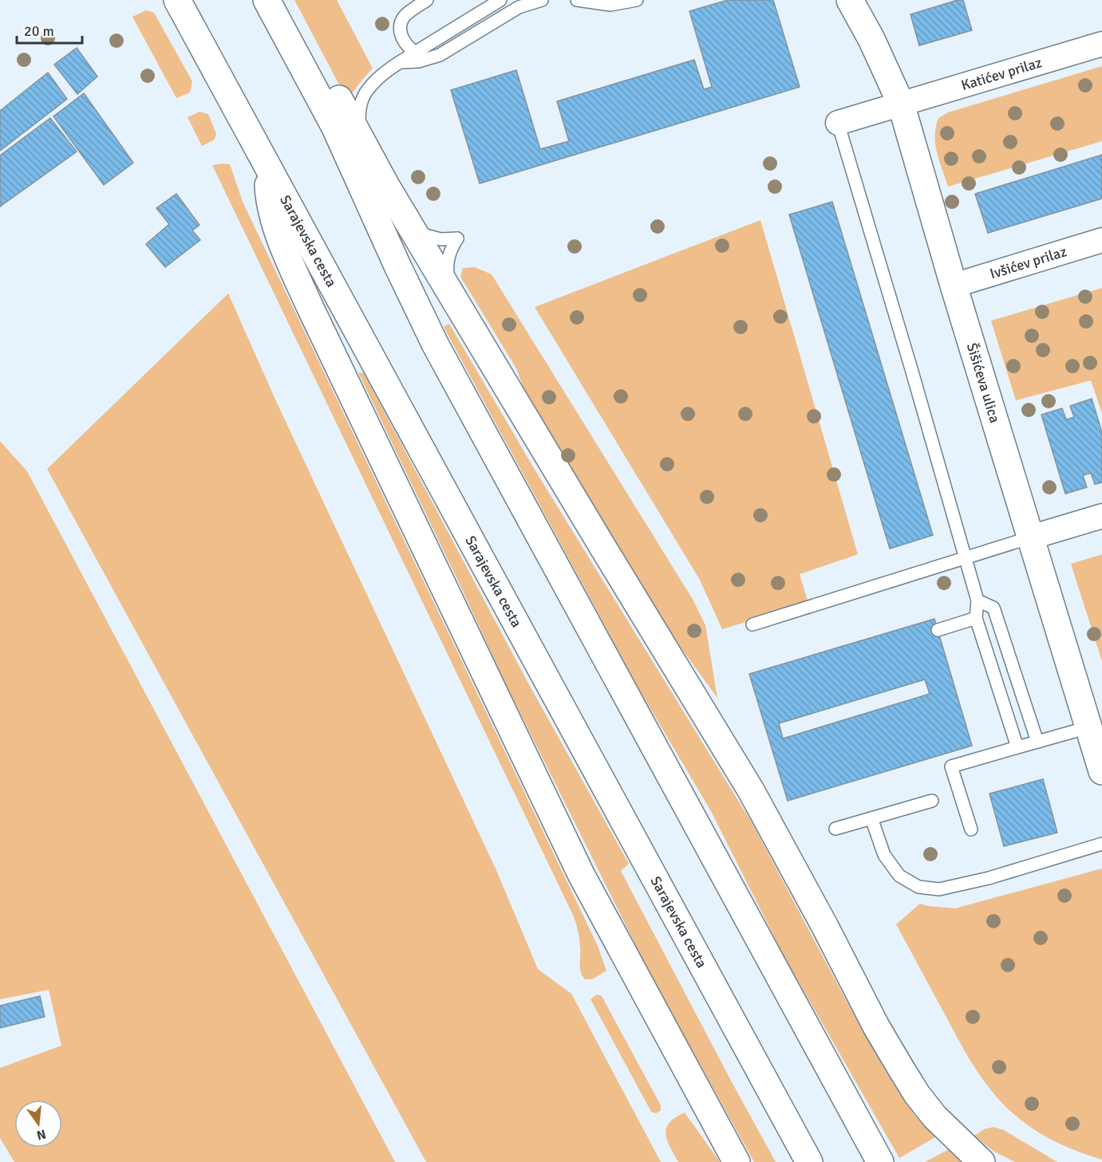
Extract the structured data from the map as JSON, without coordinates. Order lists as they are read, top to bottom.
{
  "streets": {
    "main road": ["Sarajevska cesta", "Šišićeva ulica"],
    "street": ["Katićev prilaz", "Ivšićev prilaz"]
  },
  "crossings": [
    ["Katićev prilaz", "Šišićeva ulica"],
    ["Ivšićev prilaz", "Šišićeva ulica"]
  ],
  "scale_bar": "20 m",
  "north": "bottom"
}
